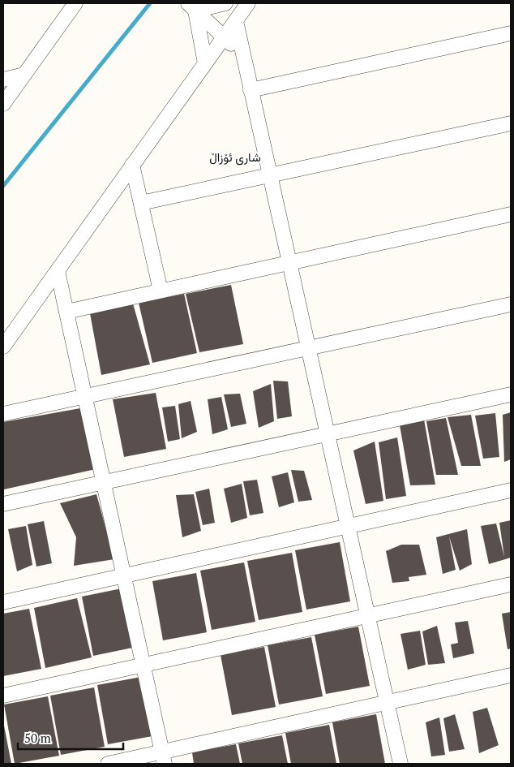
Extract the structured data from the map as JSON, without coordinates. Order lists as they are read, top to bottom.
{
  "districts": ["شاری ئۆزاڵ"],
  "scale_bar": "50 m"
}
